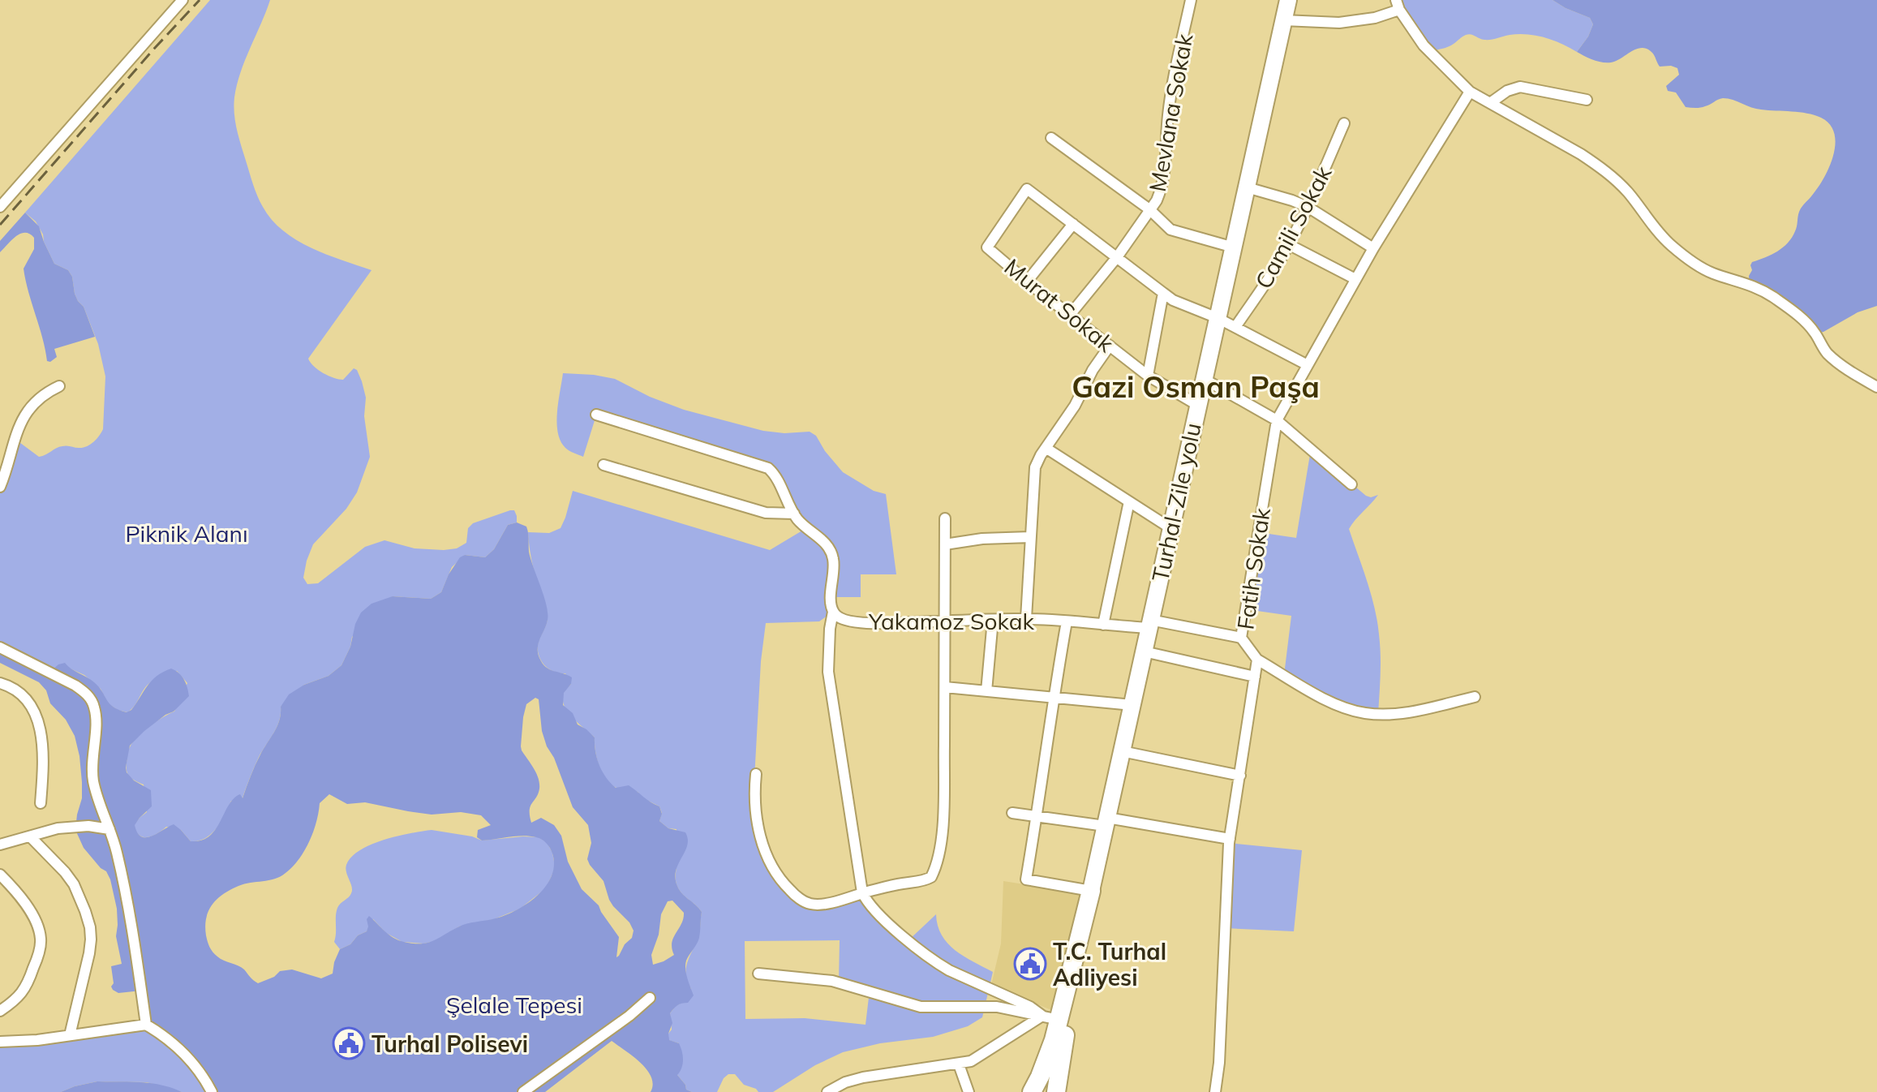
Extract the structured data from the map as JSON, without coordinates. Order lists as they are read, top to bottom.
{
  "streets": {
    "main road": ["Turhal-Zile yolu"],
    "street": [
      "Mevlana Sokak",
      "Camili Sokak",
      "Murat Sokak",
      "Fatih Sokak",
      "Yakamoz Sokak"
    ]
  },
  "crossings": [
    ["Mevlana Sokak", "Murat Sokak"],
    ["Murat Sokak", "Turhal-Zile yolu"],
    ["Turhal-Zile yolu", "Yakamoz Sokak"],
    ["Fatih Sokak", "Yakamoz Sokak"]
  ],
  "districts": ["Gazi Osman Paşa"],
  "parks": ["Piknik Alanı", "Şelale Tepesi"],
  "places": {
    "public building": ["T.C. Turhal Adliyesi", "Turhal Polisevi"]
  }
}
